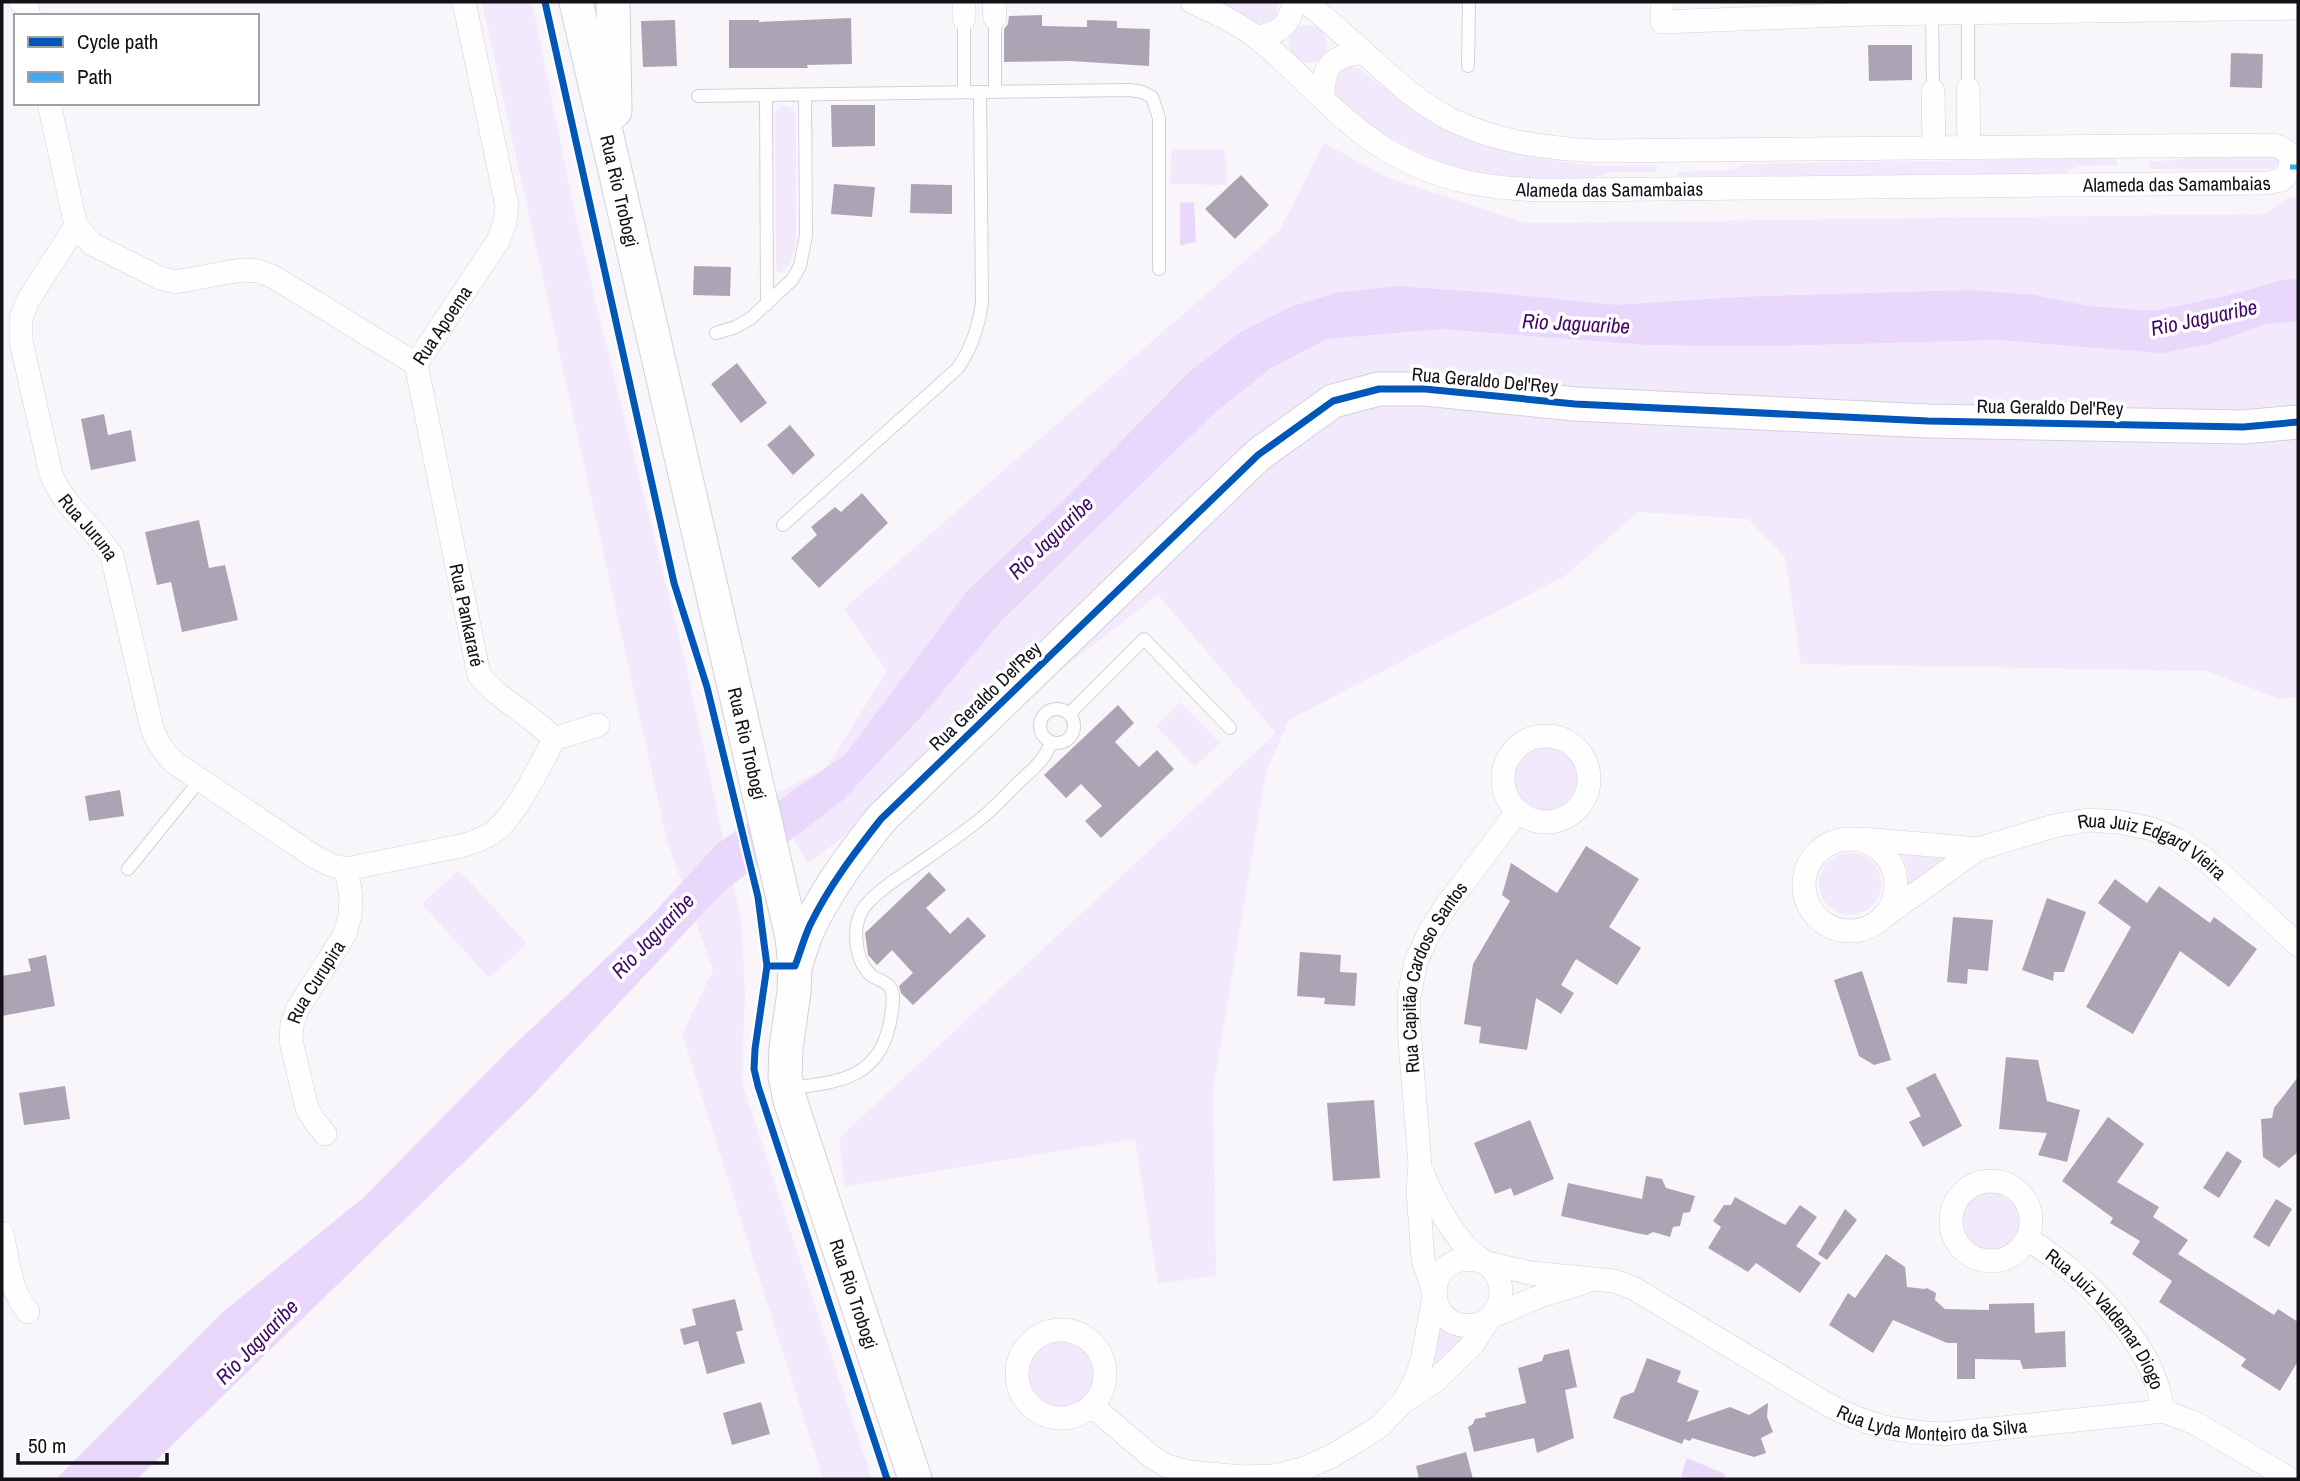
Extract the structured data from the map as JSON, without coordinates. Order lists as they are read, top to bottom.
{
  "streets": {
    "main road": ["Rua Rio Trobogi", "Rua Geraldo Del'Rey"],
    "street": [
      "Alameda das Samambaias",
      "Rua Apoema",
      "Rua Juruna",
      "Rua Pankararé",
      "Rua Juiz Edgard Vieira",
      "Rua Capitão Cardoso Santos",
      "Rua Curupira",
      "Rua Juiz Valdemar Diogo",
      "Rua Lyda Monteiro da Silva"
    ]
  },
  "crossings": [
    ["Rua Rio Trobogi", "Rua Geraldo Del'Rey"],
    ["Rua Apoema", "Rua Juruna"],
    ["Rua Apoema", "Rua Pankararé"],
    ["Rua Juruna", "Rua Curupira"],
    ["Rua Capitão Cardoso Santos", "Rua Lyda Monteiro da Silva"],
    ["Rua Juiz Valdemar Diogo", "Rua Lyda Monteiro da Silva"]
  ],
  "water": ["Rio Jaguaribe"],
  "legend": ["Cycle path", "Path"],
  "scale_bar": "50 m"
}
